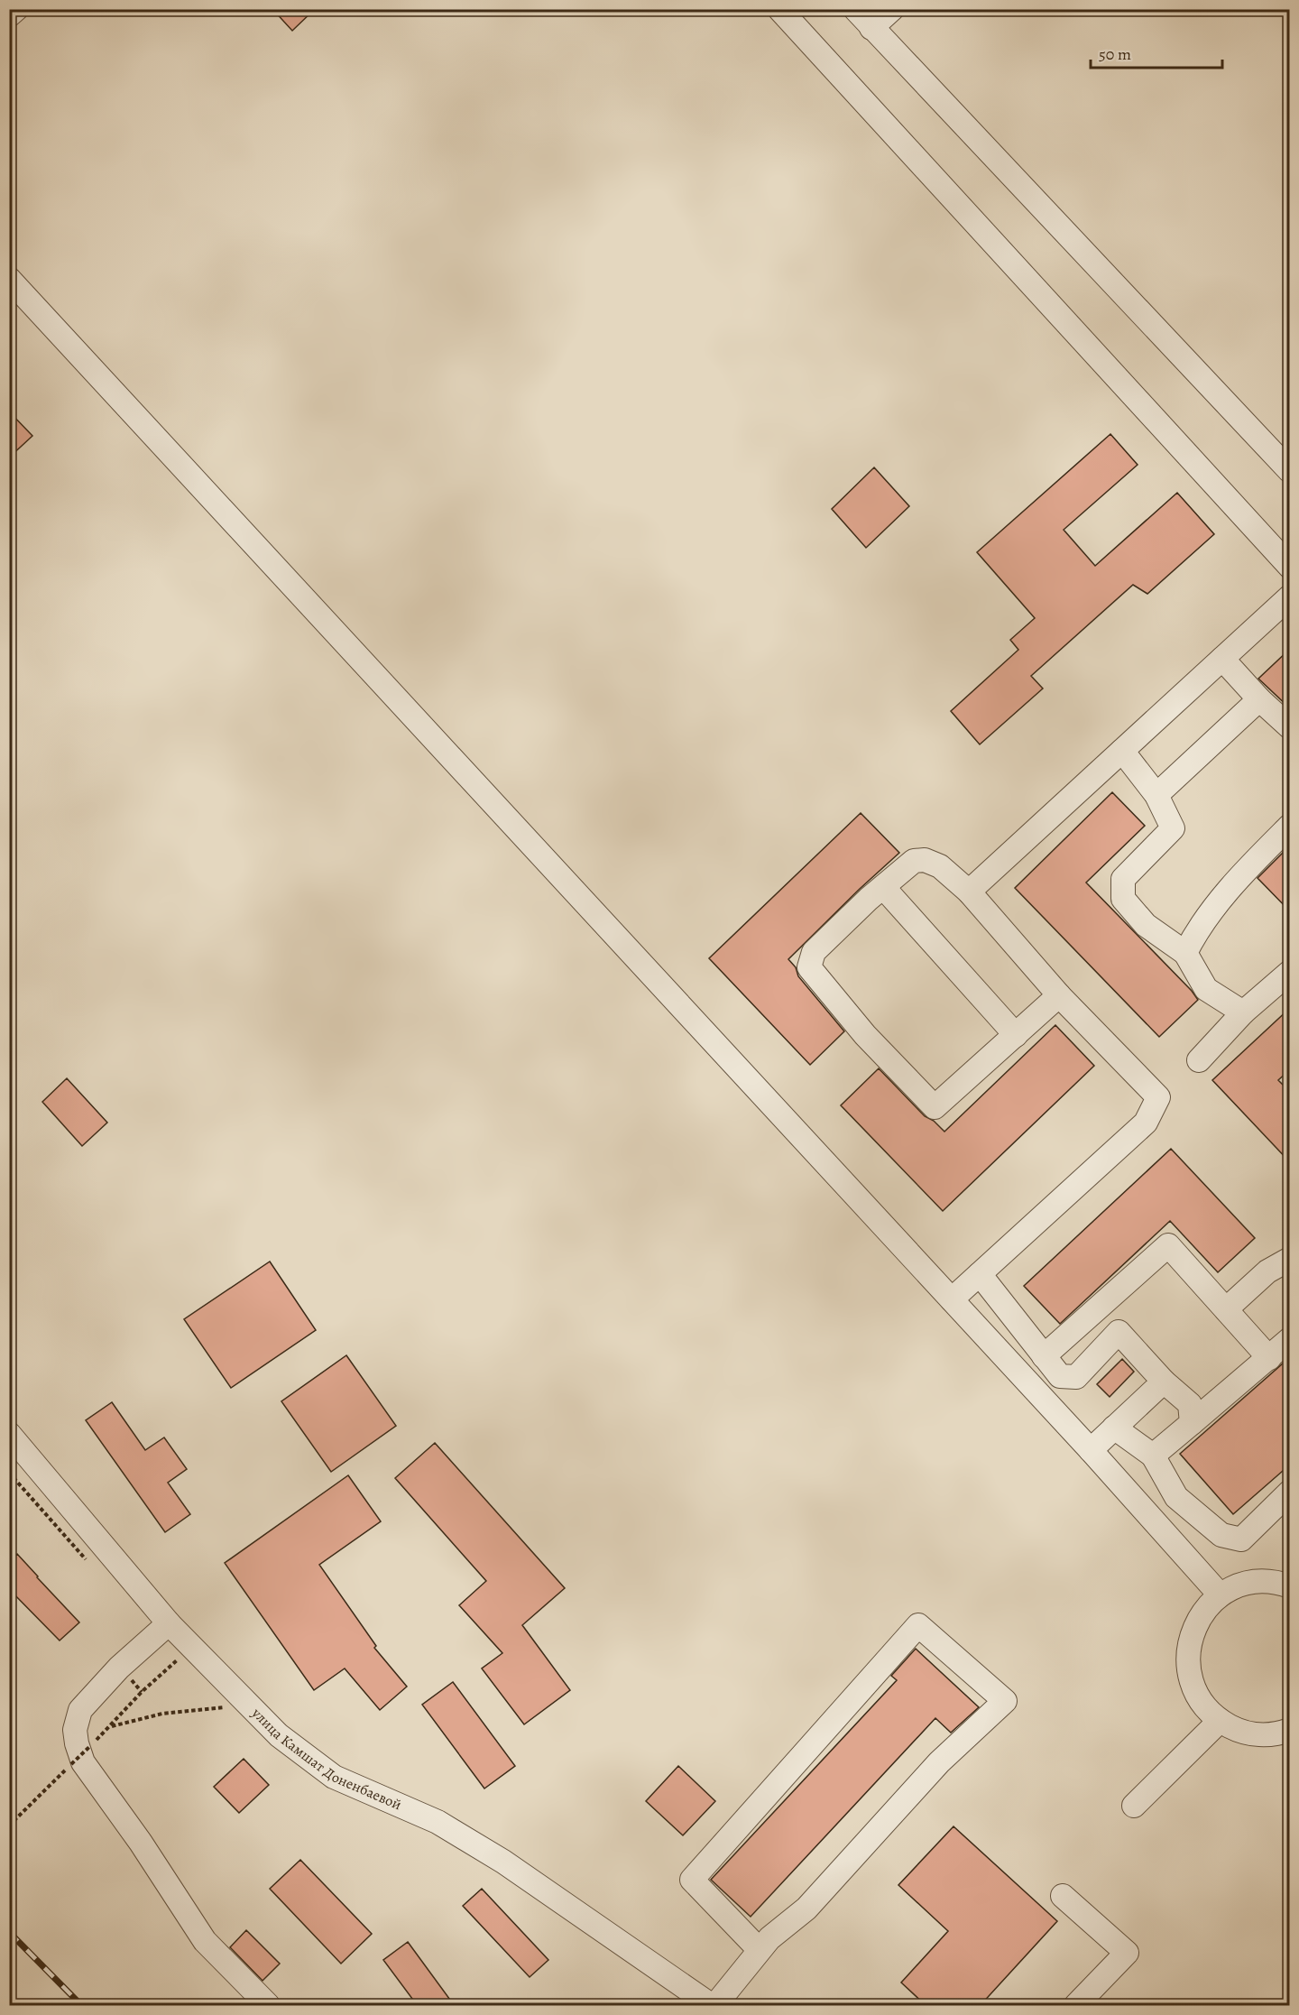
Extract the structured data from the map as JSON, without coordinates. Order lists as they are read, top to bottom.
{
  "streets": {
    "street": ["улица Камшат Доненбаевой"]
  },
  "scale_bar": "50 m"
}
